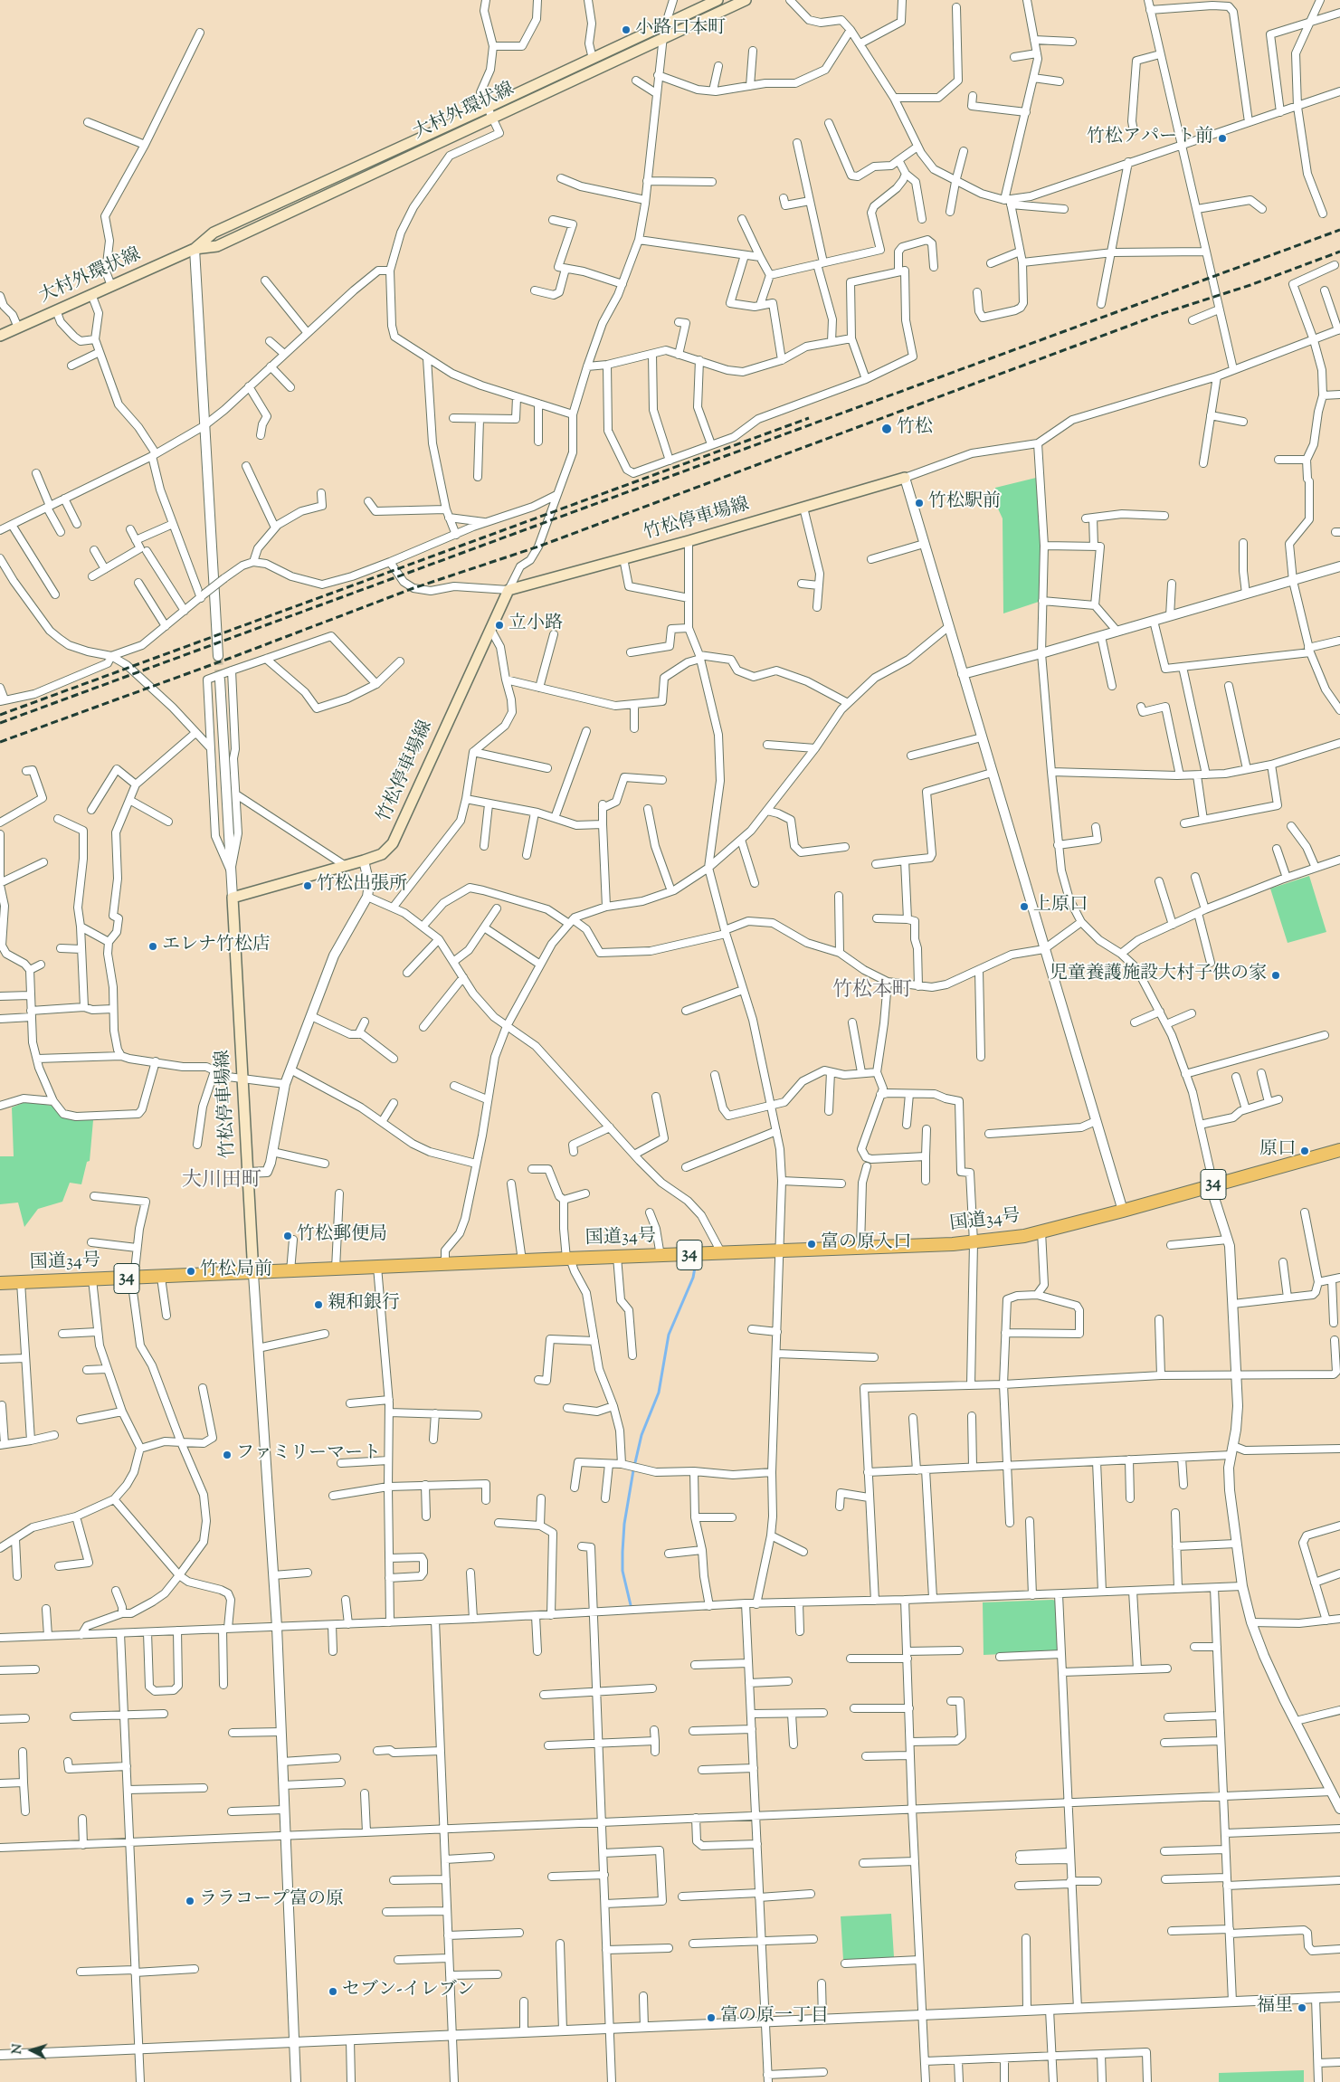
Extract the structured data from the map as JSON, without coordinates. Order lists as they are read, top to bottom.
{
  "streets": {
    "highway": ["34", "国道34号"],
    "main road": ["大村外環状線", "竹松停車場線"]
  },
  "crossings": [
    ["竹松停車場線", "国道34号"]
  ],
  "districts": ["竹松本町", "大川田町"],
  "places": [
    "小路口本町",
    "竹松アパート前",
    "竹松",
    "竹松駅前",
    "立小路",
    "竹松出張所",
    "上原口",
    "エレナ竹松店",
    "児童養護施設大村子供の家",
    "原口",
    "竹松郵便局",
    "富の原入口",
    "竹松局前",
    "親和銀行",
    "ファミリーマート",
    "ララコープ富の原",
    "セブン-イレブン",
    "福里",
    "富の原一丁目"
  ],
  "north": "left"
}
